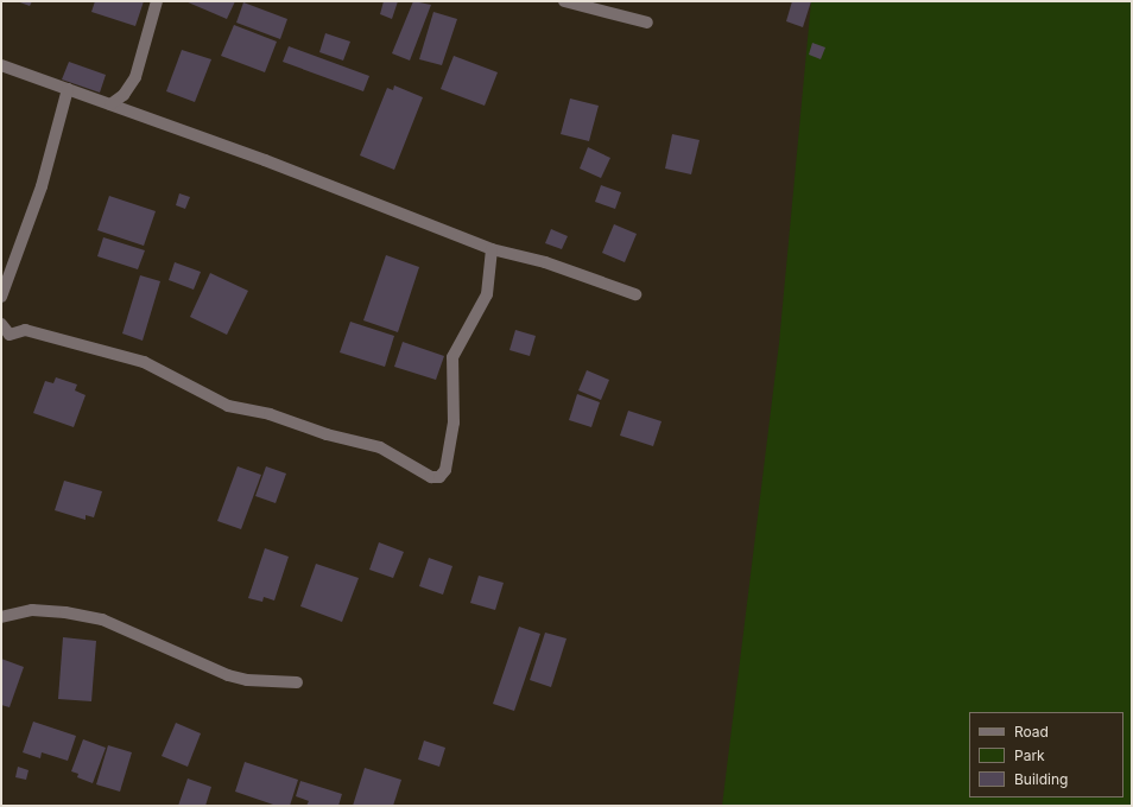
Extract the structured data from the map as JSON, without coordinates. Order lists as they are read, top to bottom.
{
  "legend": ["Road", "Park", "Building"]
}
